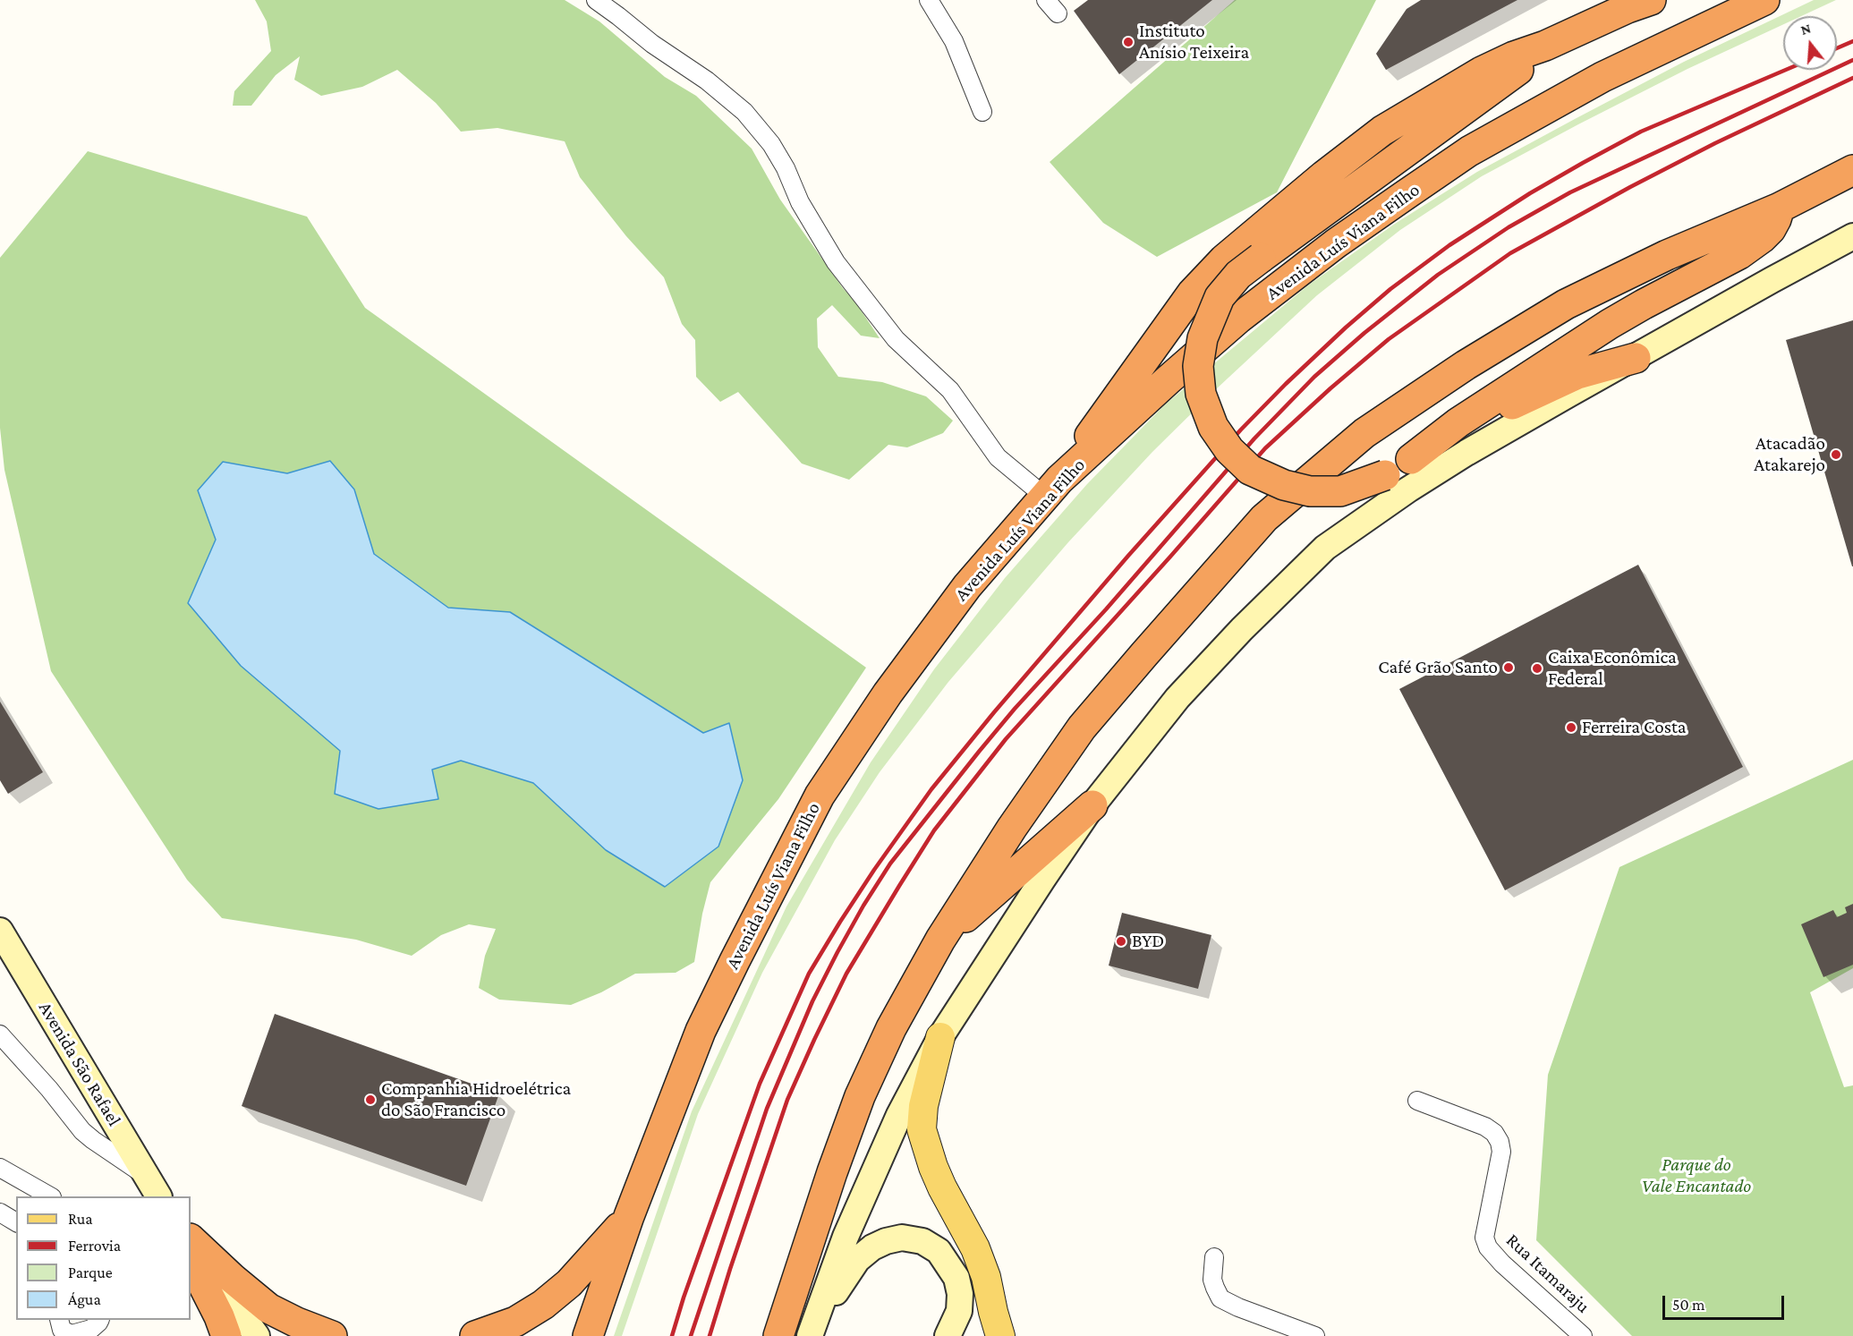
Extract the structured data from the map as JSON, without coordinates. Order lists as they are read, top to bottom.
{
  "streets": {
    "highway": ["Avenida Luís Viana Filho"],
    "main road": ["Avenida São Rafael"],
    "street": ["Rua Itamaraju"]
  },
  "parks": ["Parque do Vale Encantado"],
  "places": [
    "Instituto Anísio Teixeira",
    "Atacadão Atakarejo",
    "Café Grão Santo",
    "Caixa Econômica Federal",
    "Ferreira Costa",
    "BYD",
    "Companhia Hidroelétrica do São Francisco"
  ],
  "legend": [
    "Rua",
    "Ferrovia",
    "Parque",
    "Água"
  ],
  "scale_bar": "50 m",
  "north": "top"
}
